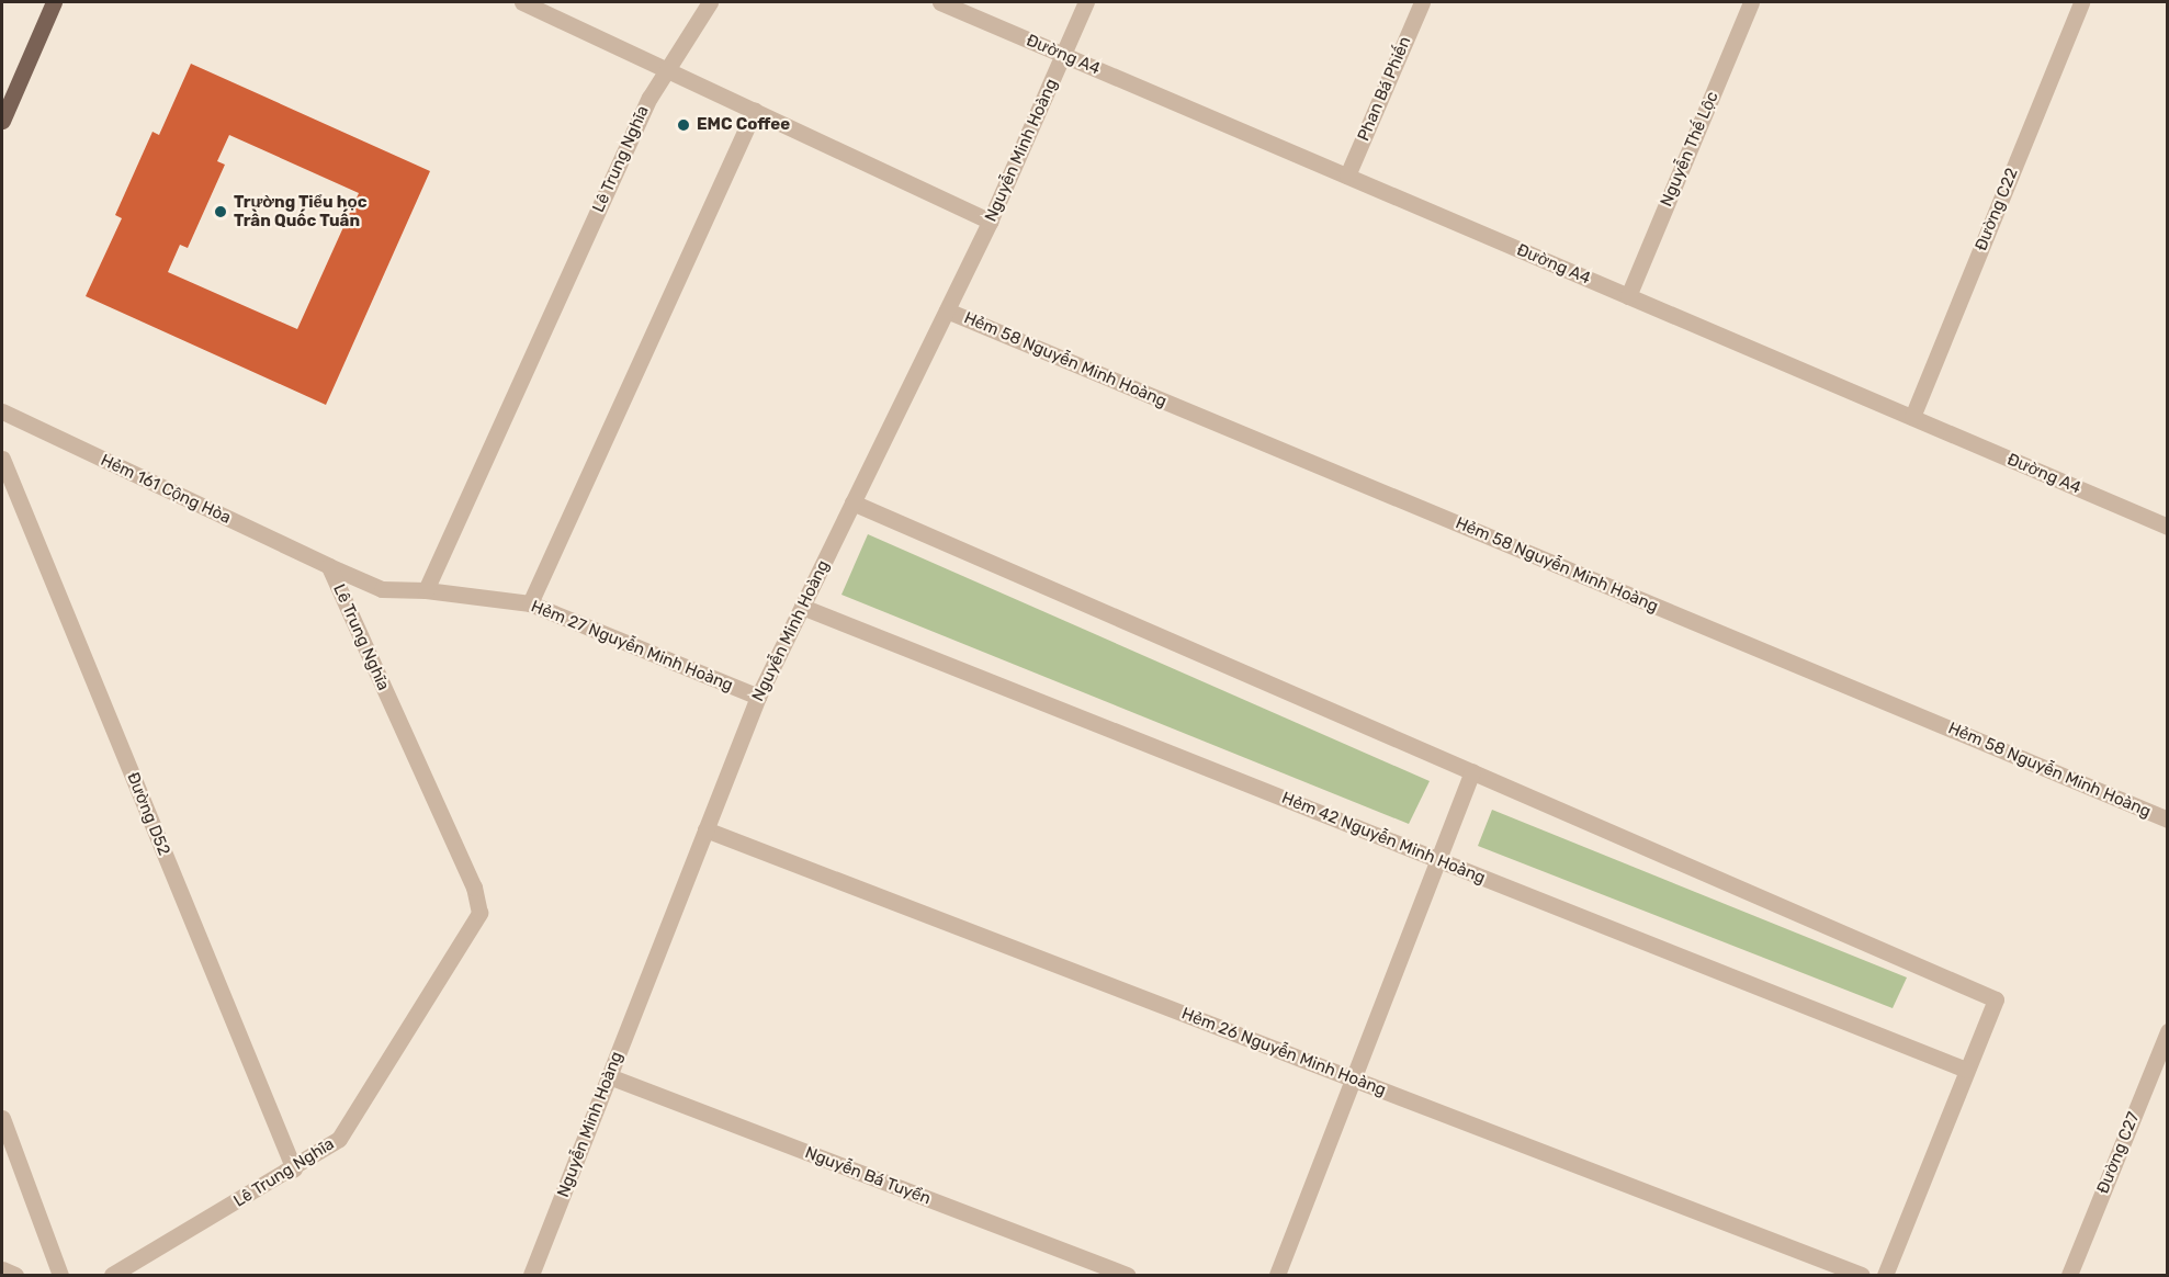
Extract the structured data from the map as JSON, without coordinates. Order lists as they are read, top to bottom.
{
  "streets": {
    "street": [
      "Đường A4",
      "Phan Bá Phiến",
      "Nguyễn Thế Lộc",
      "Nguyễn Minh Hoàng",
      "Lê Trung Nghĩa",
      "Đường C22",
      "Hẻm 58 Nguyễn Minh Hoàng",
      "Hẻm 161 Cộng Hòa",
      "Hẻm 27 Nguyễn Minh Hoàng",
      "Đường D52",
      "Hẻm 42 Nguyễn Minh Hoàng",
      "Hẻm 26 Nguyễn Minh Hoàng",
      "Đường C27",
      "Nguyễn Bá Tuyển"
    ]
  },
  "crossings": [
    ["Đường A4", "Phan Bá Phiến"],
    ["Đường A4", "Nguyễn Thế Lộc"],
    ["Đường A4", "Nguyễn Minh Hoàng"],
    ["Đường A4", "Đường C22"],
    ["Nguyễn Minh Hoàng", "Hẻm 58 Nguyễn Minh Hoàng"],
    ["Nguyễn Minh Hoàng", "Hẻm 27 Nguyễn Minh Hoàng"],
    ["Nguyễn Minh Hoàng", "Hẻm 42 Nguyễn Minh Hoàng"],
    ["Nguyễn Minh Hoàng", "Hẻm 26 Nguyễn Minh Hoàng"],
    ["Nguyễn Minh Hoàng", "Nguyễn Bá Tuyển"],
    ["Lê Trung Nghĩa", "Hẻm 161 Cộng Hòa"],
    ["Lê Trung Nghĩa", "Hẻm 27 Nguyễn Minh Hoàng"],
    ["Lê Trung Nghĩa", "Đường D52"]
  ],
  "places": ["EMC Coffee", "Trường Tiểu học Trần Quốc Tuấn"]
}
